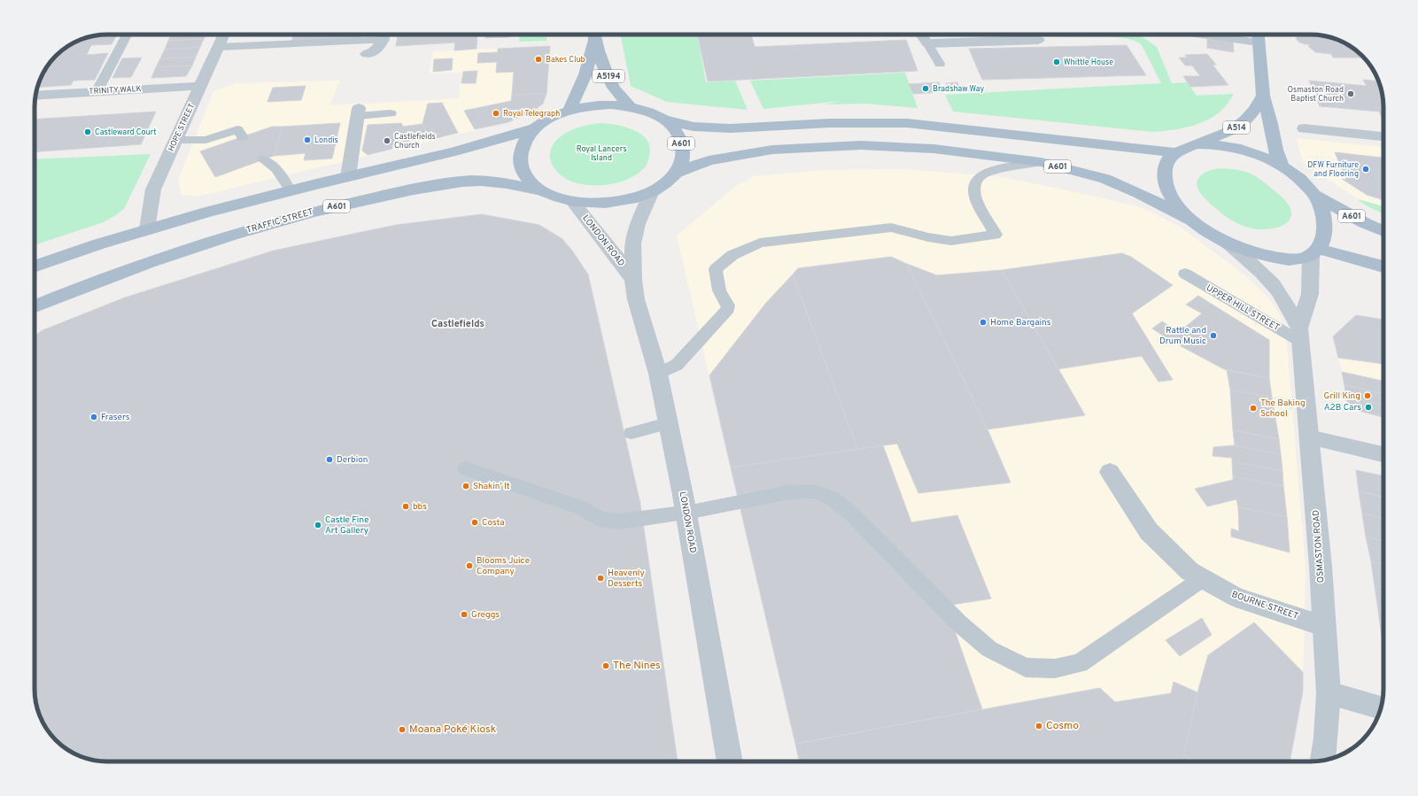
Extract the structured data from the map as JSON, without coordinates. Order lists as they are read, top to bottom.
{
  "streets": {
    "main road": [
      "A5194",
      "A514",
      "A601",
      "TRAFFIC STREET"
    ],
    "street": [
      "TRINITY WALK",
      "HOPE STREET",
      "LONDON ROAD",
      "OSMASTON ROAD",
      "BOURNE STREET"
    ],
    "lane": ["UPPER HILL STREET"]
  },
  "crossings": [
    ["A5194", "A601"],
    ["TRINITY WALK", "HOPE STREET"],
    ["HOPE STREET", "A601"],
    ["A514", "A601"],
    ["A601", "TRAFFIC STREET"],
    ["A601", "LONDON ROAD"],
    ["A601", "OSMASTON ROAD"],
    ["UPPER HILL STREET", "OSMASTON ROAD"],
    ["OSMASTON ROAD", "BOURNE STREET"]
  ],
  "districts": ["Castlefields"],
  "parks": ["Royal Lancers Island"],
  "places": [
    "Bakes Club",
    "Whittle House",
    "Bradshaw Way",
    "Osmaston Road Baptist Church",
    "Royal Telegraph",
    "Castleward Court",
    "Londis",
    "Castlefields Church",
    "DFW Furniture and Flooring",
    "Home Bargains",
    "Rattle and Drum Music",
    "Grill King",
    "A2B Cars",
    "The Baking School",
    "Frasers",
    "Derbion",
    "Shakin' It",
    "bbs",
    "Costa",
    "Castle Fine Art Gallery",
    "Blooms Juice Company",
    "Heavenly Desserts",
    "Greggs",
    "The Nines",
    "Cosmo",
    "Moana Poké Kiosk"
  ]
}
